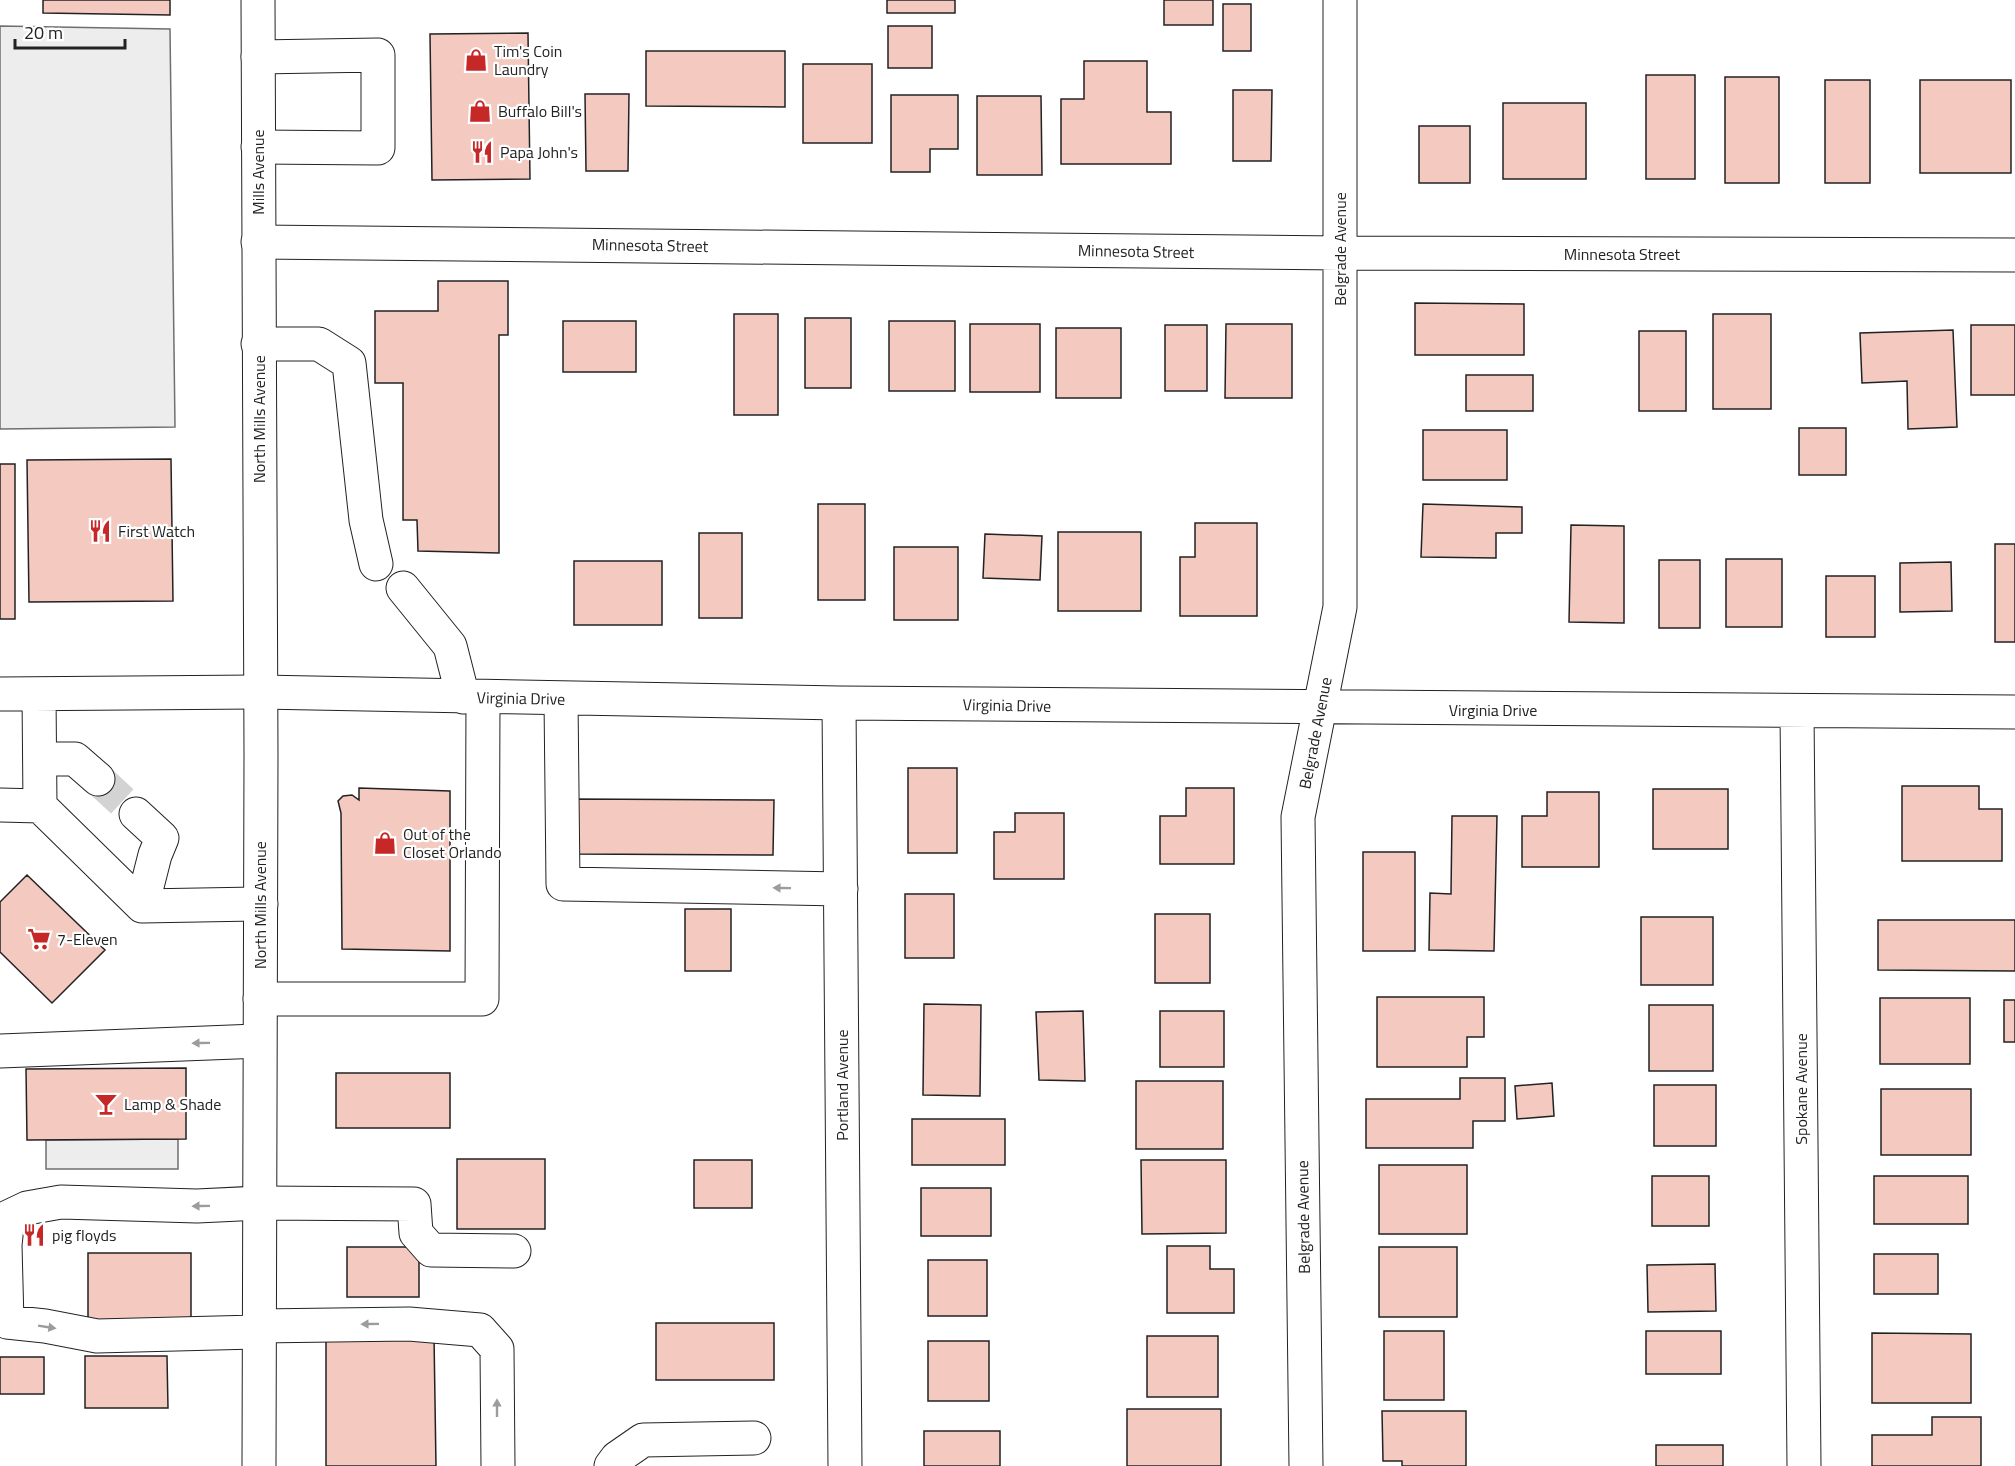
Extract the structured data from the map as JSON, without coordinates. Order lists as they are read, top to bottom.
{
  "streets": {
    "street": [
      "Mills Avenue",
      "Minnesota Street",
      "Belgrade Avenue",
      "North Mills Avenue",
      "Virginia Drive",
      "Portland Avenue",
      "Spokane Avenue"
    ]
  },
  "crossings": [
    ["Mills Avenue", "Minnesota Street"],
    ["Mills Avenue", "North Mills Avenue"],
    ["Minnesota Street", "Belgrade Avenue"],
    ["Belgrade Avenue", "Virginia Drive"],
    ["North Mills Avenue", "Virginia Drive"],
    ["Virginia Drive", "Portland Avenue"],
    ["Virginia Drive", "Spokane Avenue"]
  ],
  "places": {
    "shop": ["Tim's Coin Laundry", "Buffalo Bill's", "Out of the Closet Orlando"],
    "restaurant": ["Papa John's", "First Watch", "pig floyds"],
    "supermarket": ["7-Eleven"],
    "bar": ["Lamp & Shade"]
  },
  "scale_bar": "20 m"
}
